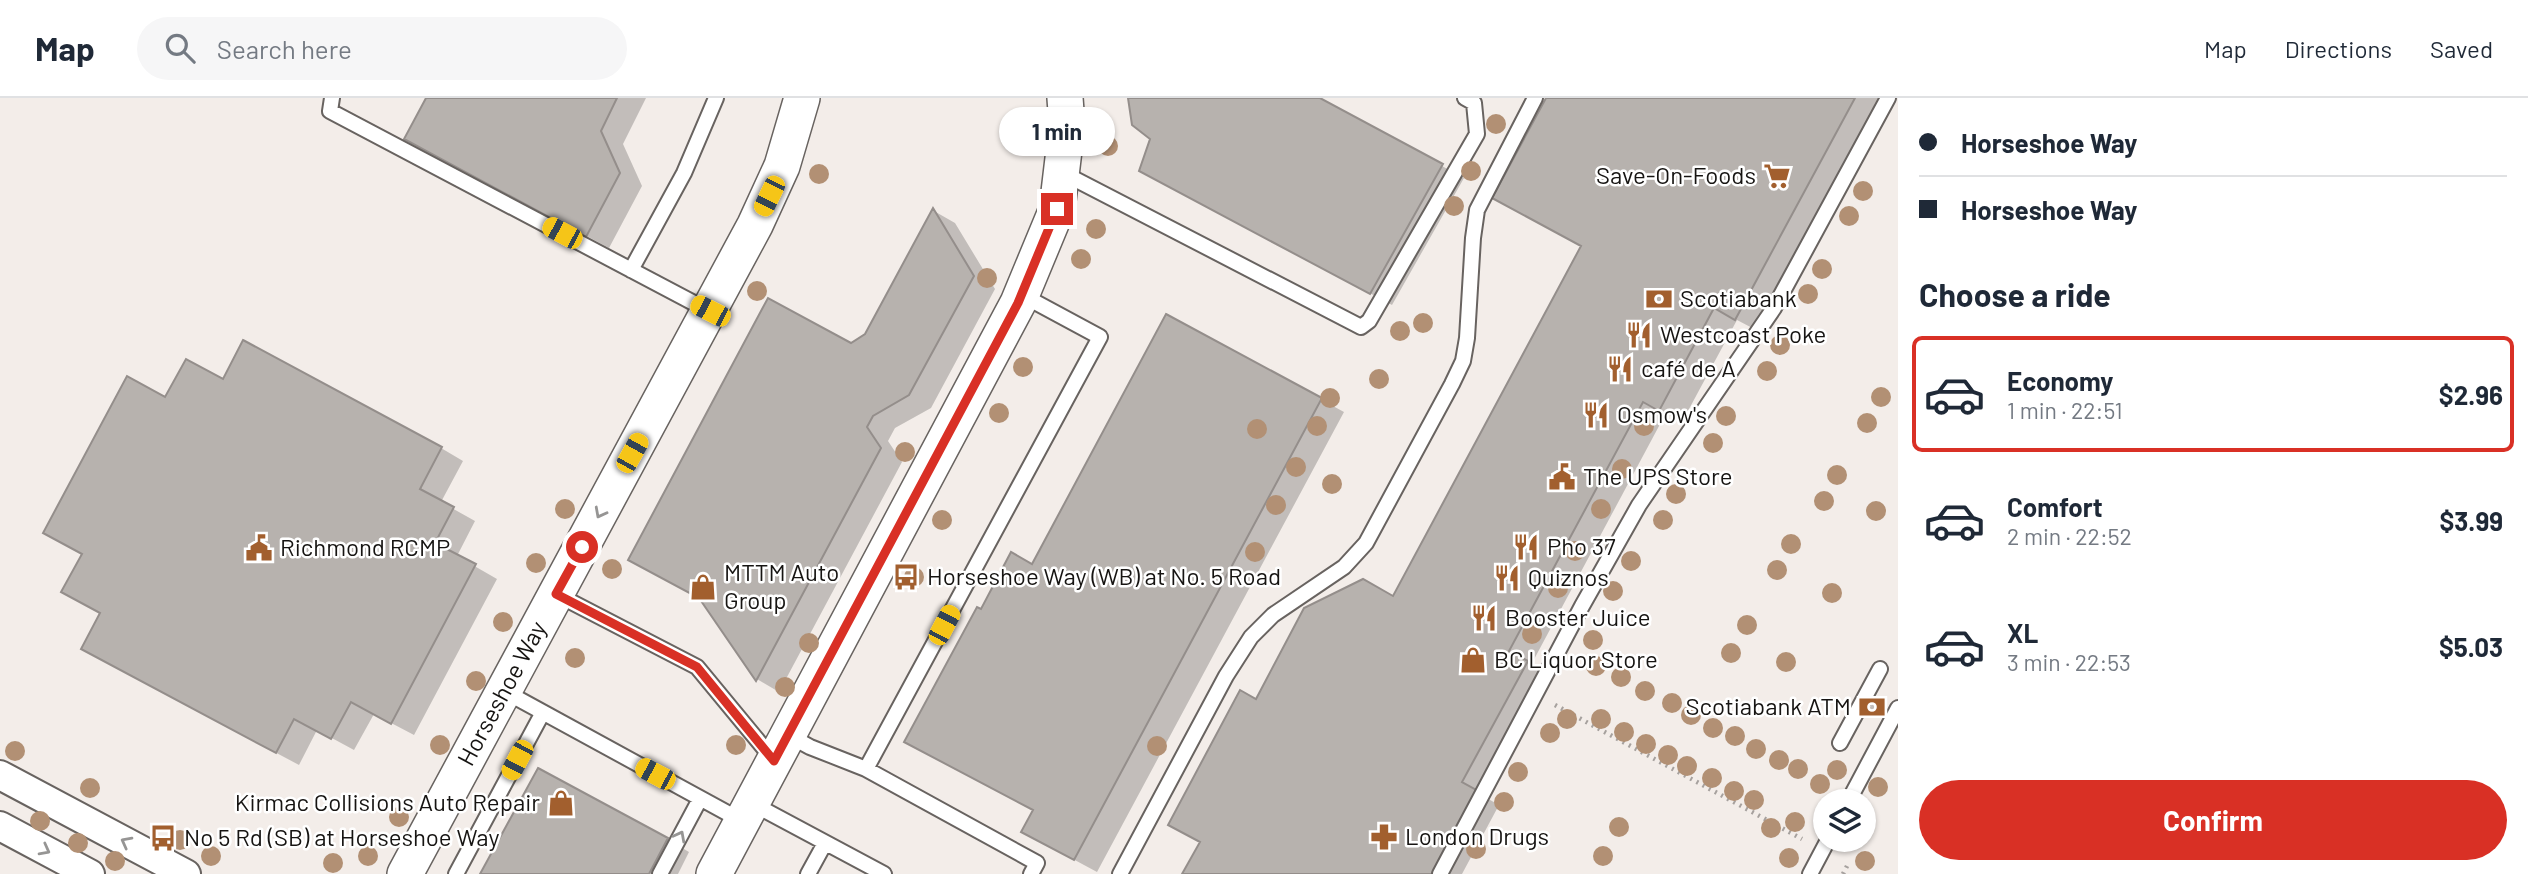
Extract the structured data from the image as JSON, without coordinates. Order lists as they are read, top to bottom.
{
  "streets": {
    "street": ["Horseshoe Way"]
  },
  "places": {
    "supermarket": ["Save-On-Foods"],
    "bank": ["Scotiabank", "Scotiabank ATM"],
    "restaurant": [
      "Westcoast Poke",
      "café de A",
      "Osmow's",
      "Pho 37",
      "Quiznos",
      "Booster Juice"
    ],
    "public building": ["The UPS Store", "Richmond RCMP"],
    "bus stop": ["Horseshoe Way (WB) at No. 5 Road", "No 5 Rd (SB) at Horseshoe Way"],
    "shop": ["MTTM Auto Group", "BC Liquor Store", "Kirmac Collisions Auto Repair"],
    "pharmacy": ["London Drugs"]
  },
  "page": {
    "header": "Map",
    "search": "Search here",
    "nav": ["Map", "Directions", "Saved"],
    "banner": ["Horseshoe Way", "Horseshoe Way"],
    "bubble": "1 min",
    "heading": "Choose a ride",
    "list": [
      {
        "name": "Economy",
        "note": "1 min · 22:51",
        "value": "$2.96"
      },
      {
        "name": "Comfort",
        "note": "2 min · 22:52",
        "value": "$3.99"
      },
      {
        "name": "XL",
        "note": "3 min · 22:53",
        "value": "$5.03"
      }
    ],
    "buttons": "Confirm"
  }
}
